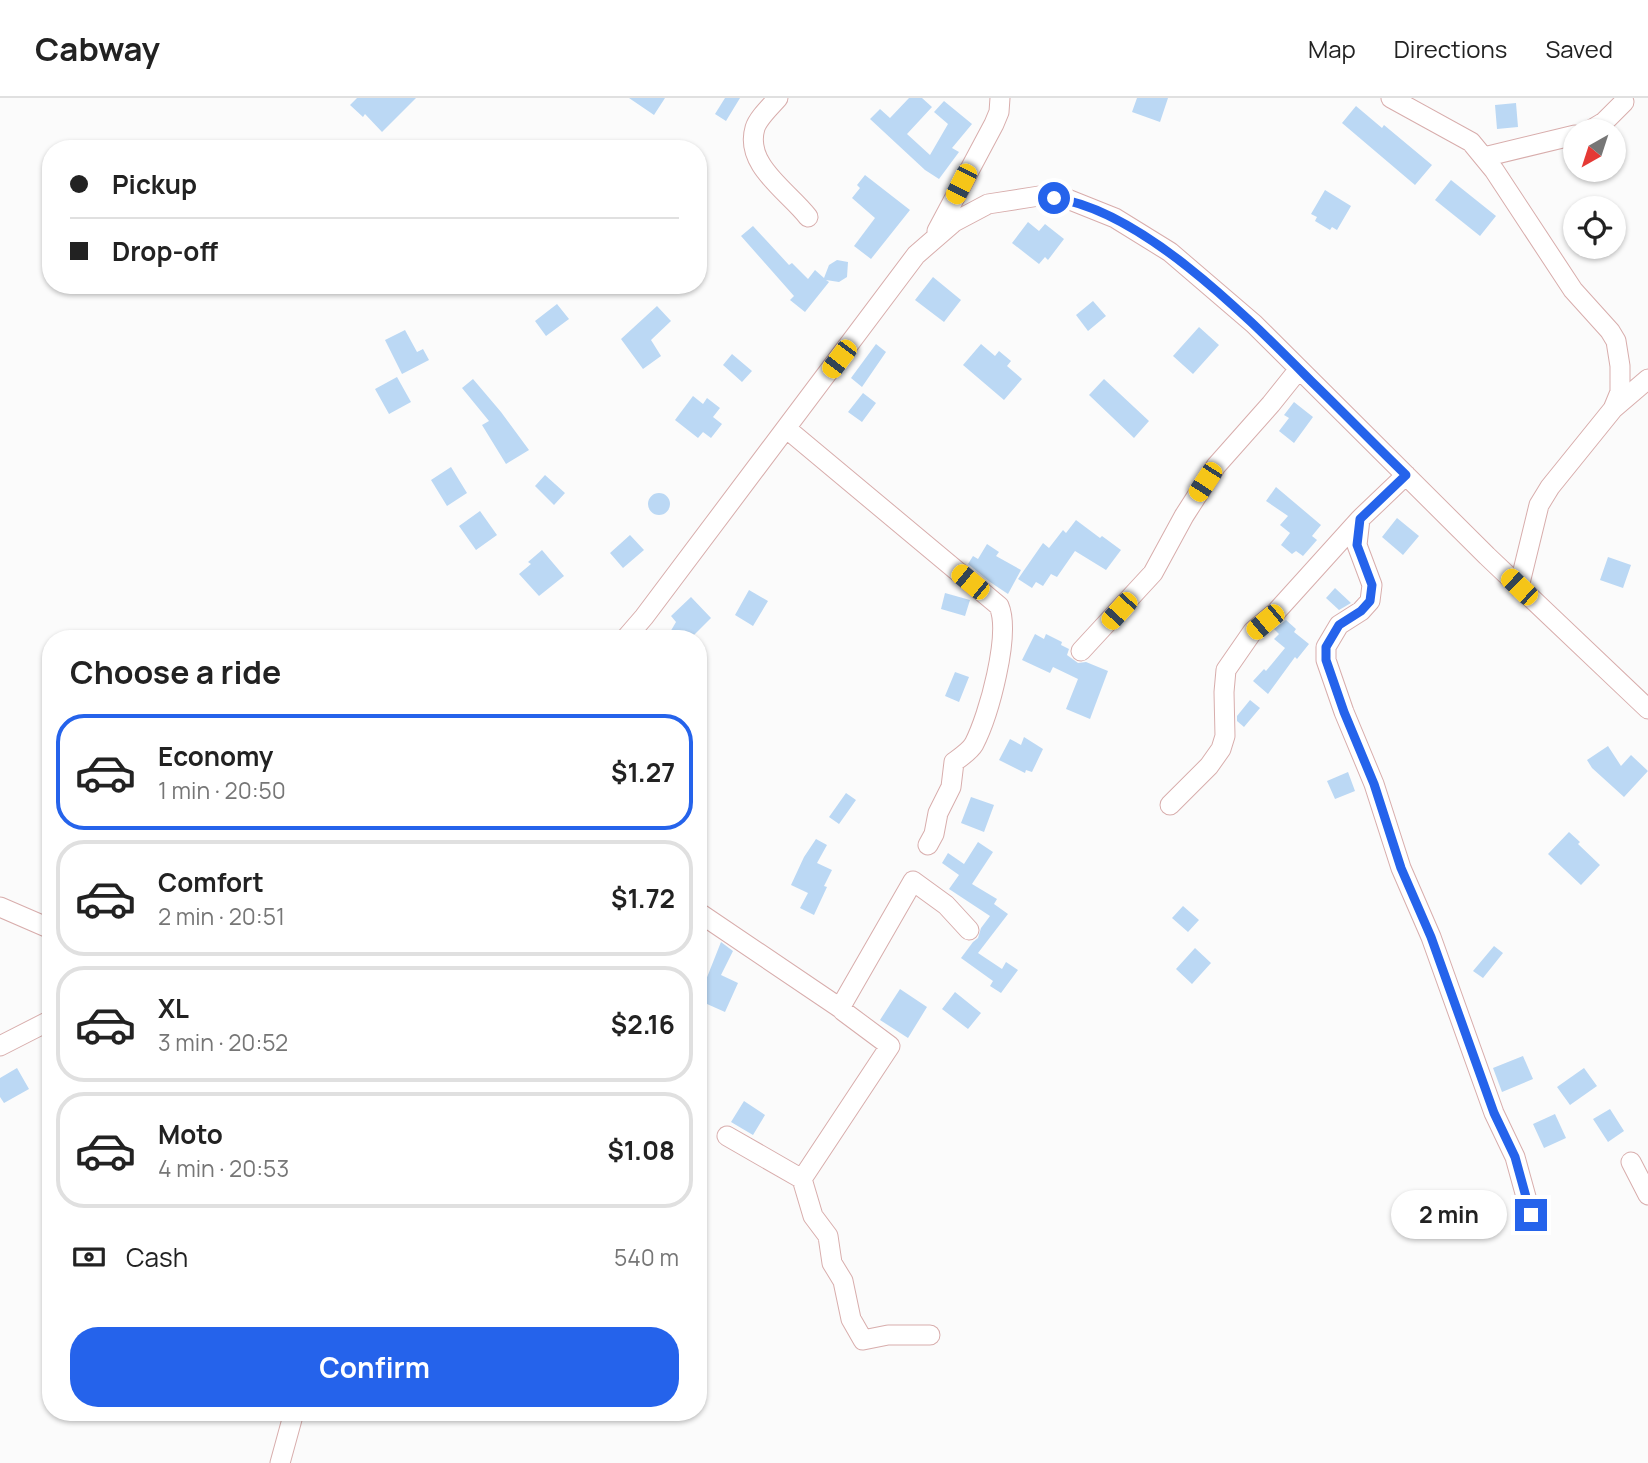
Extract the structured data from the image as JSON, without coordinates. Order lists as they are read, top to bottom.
{
  "north": "bottom left",
  "page": {
    "header": "Cabway",
    "nav": ["Map", "Directions", "Saved"],
    "banner": ["Pickup", "Drop-off"],
    "heading": "Choose a ride",
    "list": [
      {
        "name": "Economy",
        "note": "1 min · 20:50",
        "value": "$1.27"
      },
      {
        "name": "Comfort",
        "note": "2 min · 20:51",
        "value": "$1.72"
      },
      {
        "name": "XL",
        "note": "3 min · 20:52",
        "value": "$2.16"
      },
      {
        "name": "Moto",
        "note": "4 min · 20:53",
        "value": "$1.08"
      }
    ],
    "bubble": "2 min",
    "pay": ["Cash", "540 m"],
    "buttons": "Confirm"
  }
}
